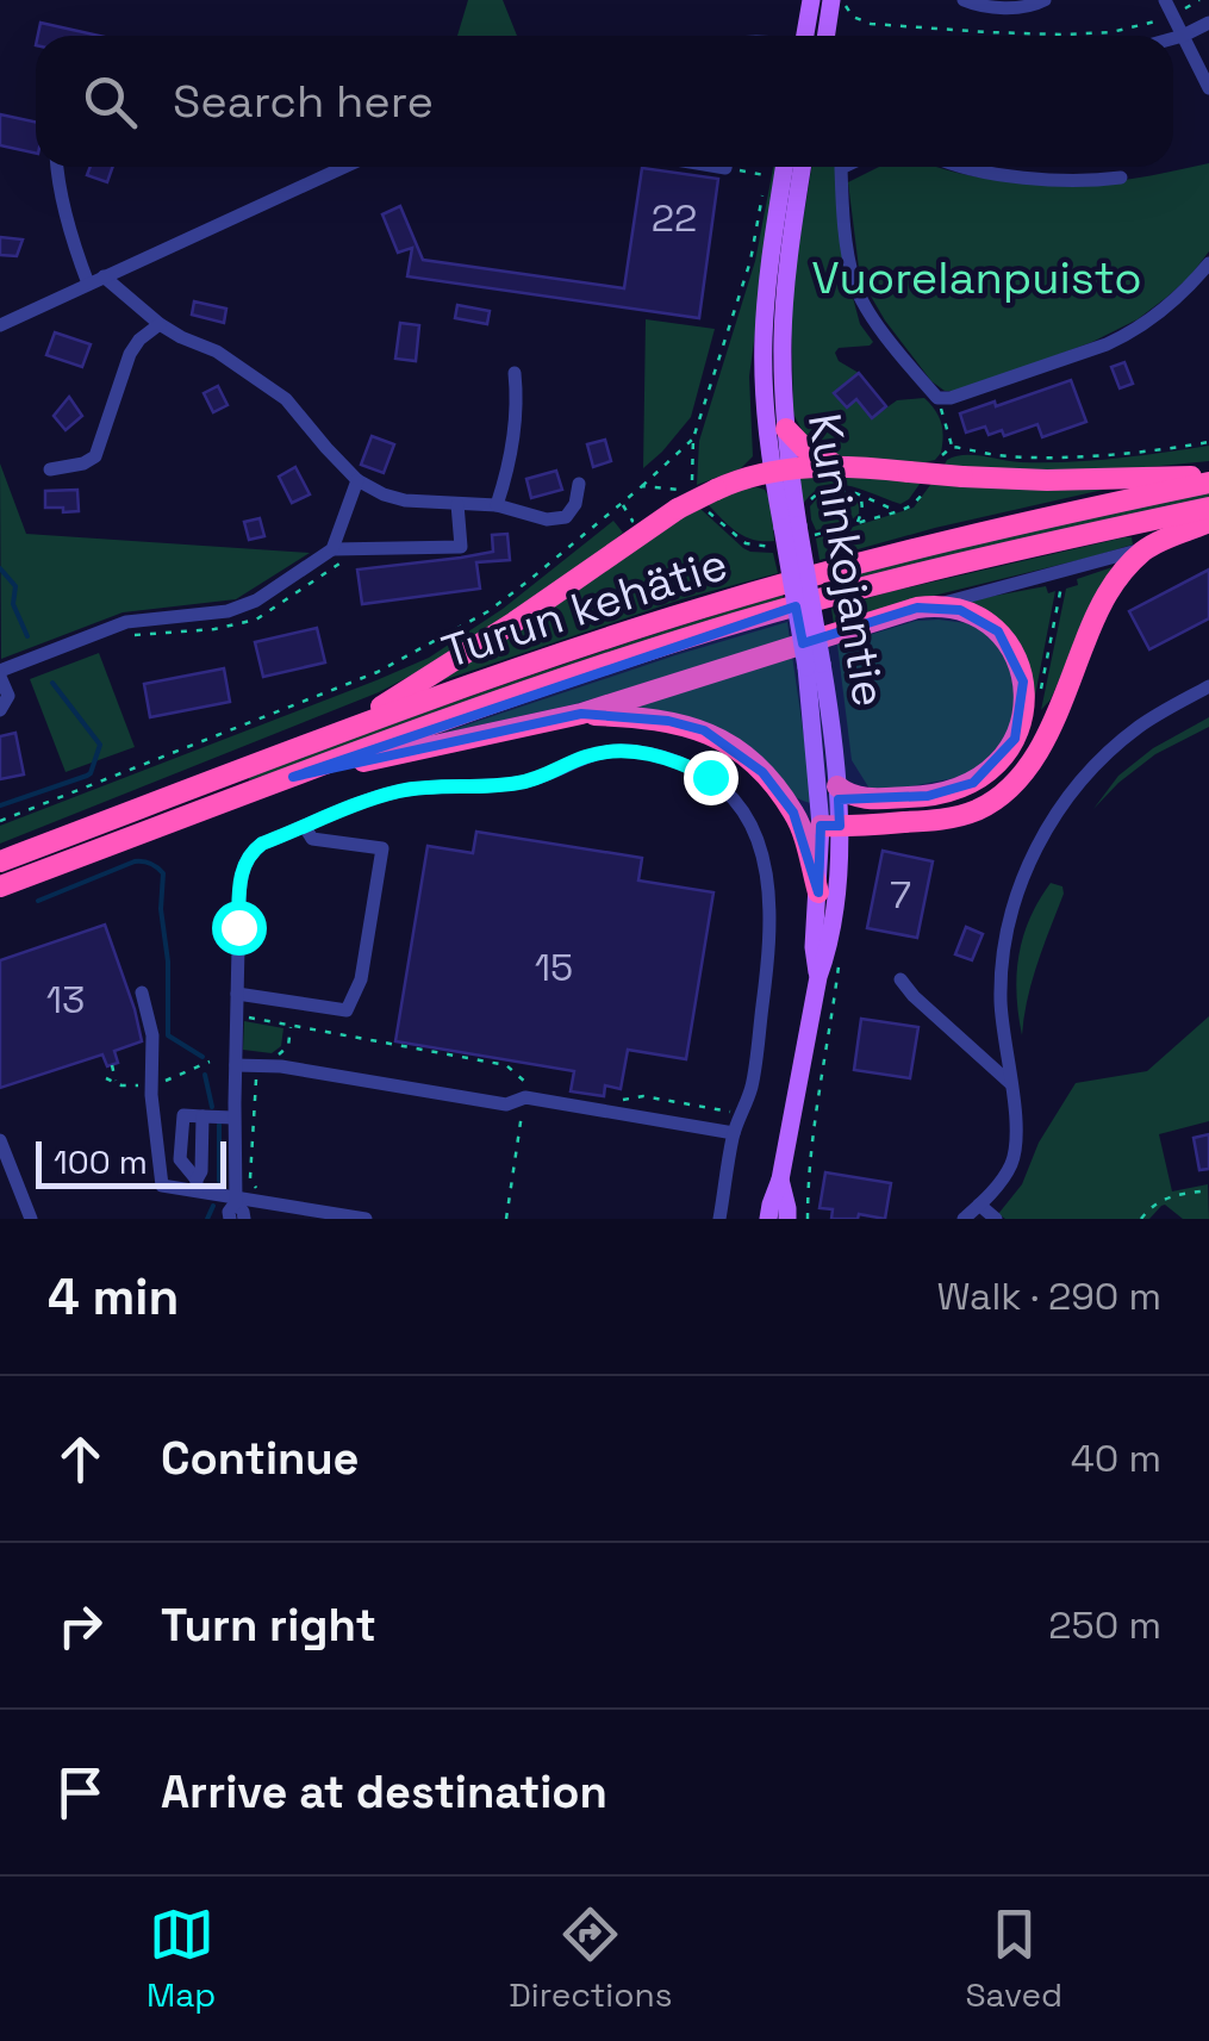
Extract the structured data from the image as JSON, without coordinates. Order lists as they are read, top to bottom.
{
  "streets": {
    "highway": ["Turun kehätie"],
    "main road": ["Kuninkojantie"]
  },
  "parks": ["Vuorelanpuisto"],
  "house_numbers": [
    "22",
    "7",
    "15",
    "13"
  ],
  "scale_bar": "100 m",
  "page": {
    "search": "Search here",
    "scale": "100 m",
    "heading": ["4 min", "Walk · 290 m"],
    "list": [
      ["Continue", "40 m"],
      ["Turn right", "250 m"],
      "Arrive at destination"
    ],
    "nav": ["Map", "Directions", "Saved"]
  }
}
